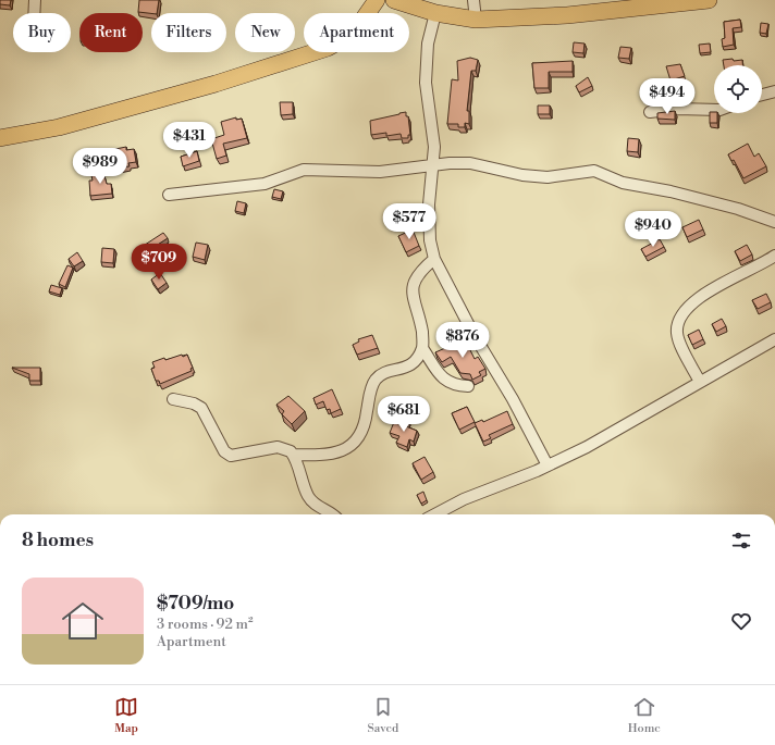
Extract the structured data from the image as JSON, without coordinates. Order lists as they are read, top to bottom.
{
  "page": {
    "chip": [
      "Buy",
      "Rent",
      "Filters",
      "New",
      "Apartment"
    ],
    "price": [
      "$494",
      "$431",
      "$989",
      "$577",
      "$940",
      "$709",
      "$876",
      "$681"
    ],
    "heading": "8 homes",
    "list": [
      {
        "name": "$709/mo",
        "note": "3 rooms · 92 m² · Apartment"
      }
    ],
    "tabs": ["Map", "Saved", "Home"]
  }
}
